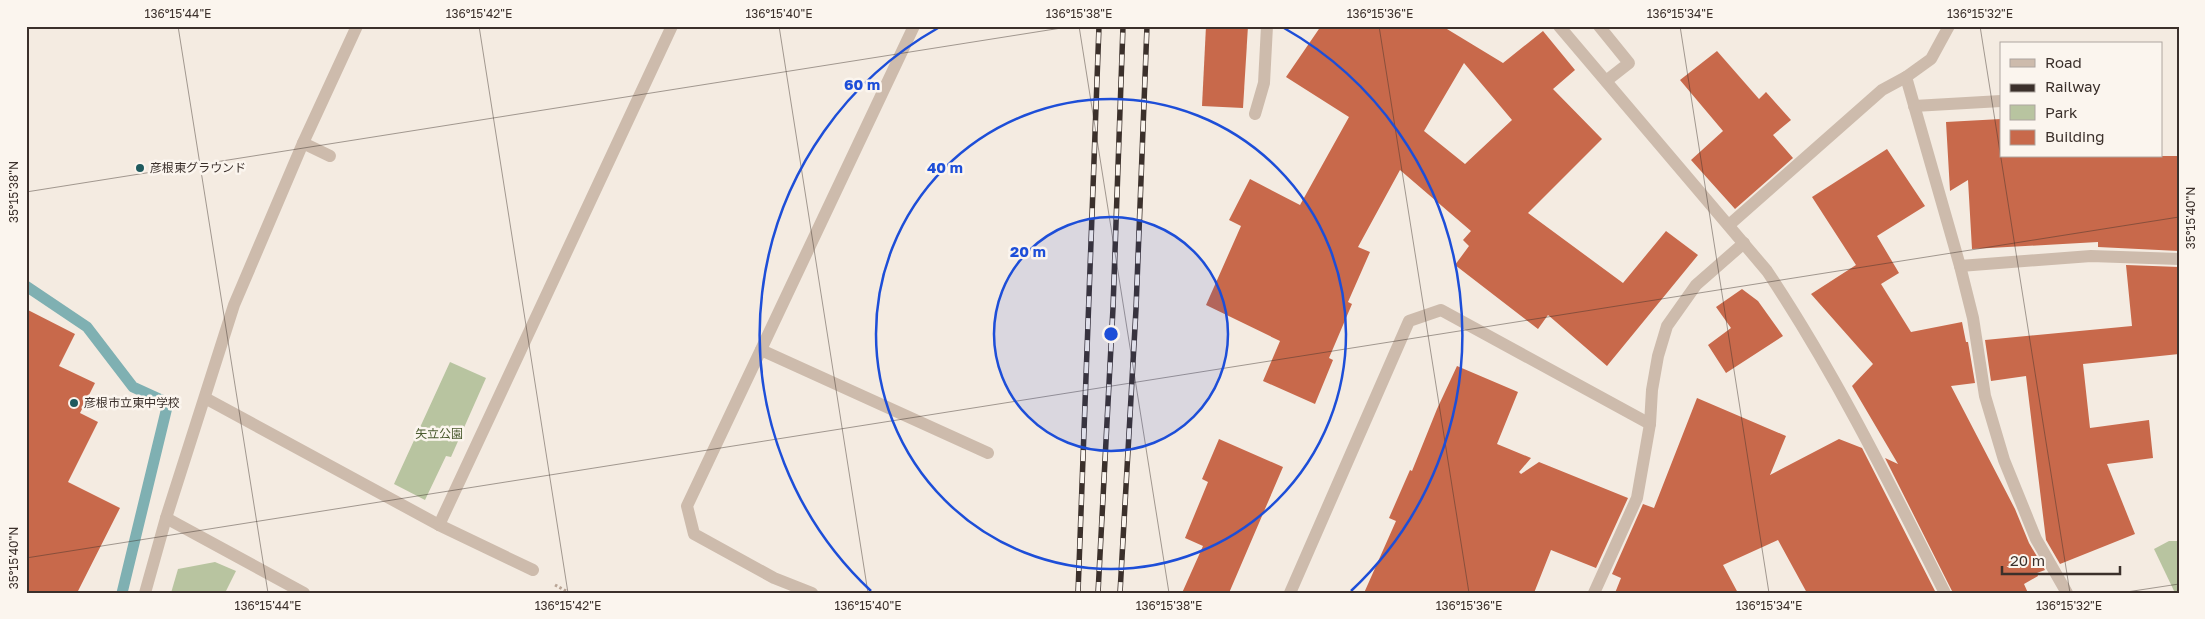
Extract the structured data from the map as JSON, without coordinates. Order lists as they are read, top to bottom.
{
  "parks": ["矢立公園"],
  "places": ["彦根東グラウンド", "彦根市立東中学校"],
  "legend": [
    "Road",
    "Railway",
    "Park",
    "Building"
  ],
  "scale_bar": "20 m",
  "coordinates": [
    "136°15'44\"E",
    "136°15'42\"E",
    "136°15'40\"E",
    "136°15'38\"E",
    "136°15'36\"E",
    "136°15'34\"E",
    "136°15'32\"E",
    "35°15'38\"N",
    "35°15'40\"N"
  ],
  "rings": ["60 m", "40 m", "20 m"]
}
